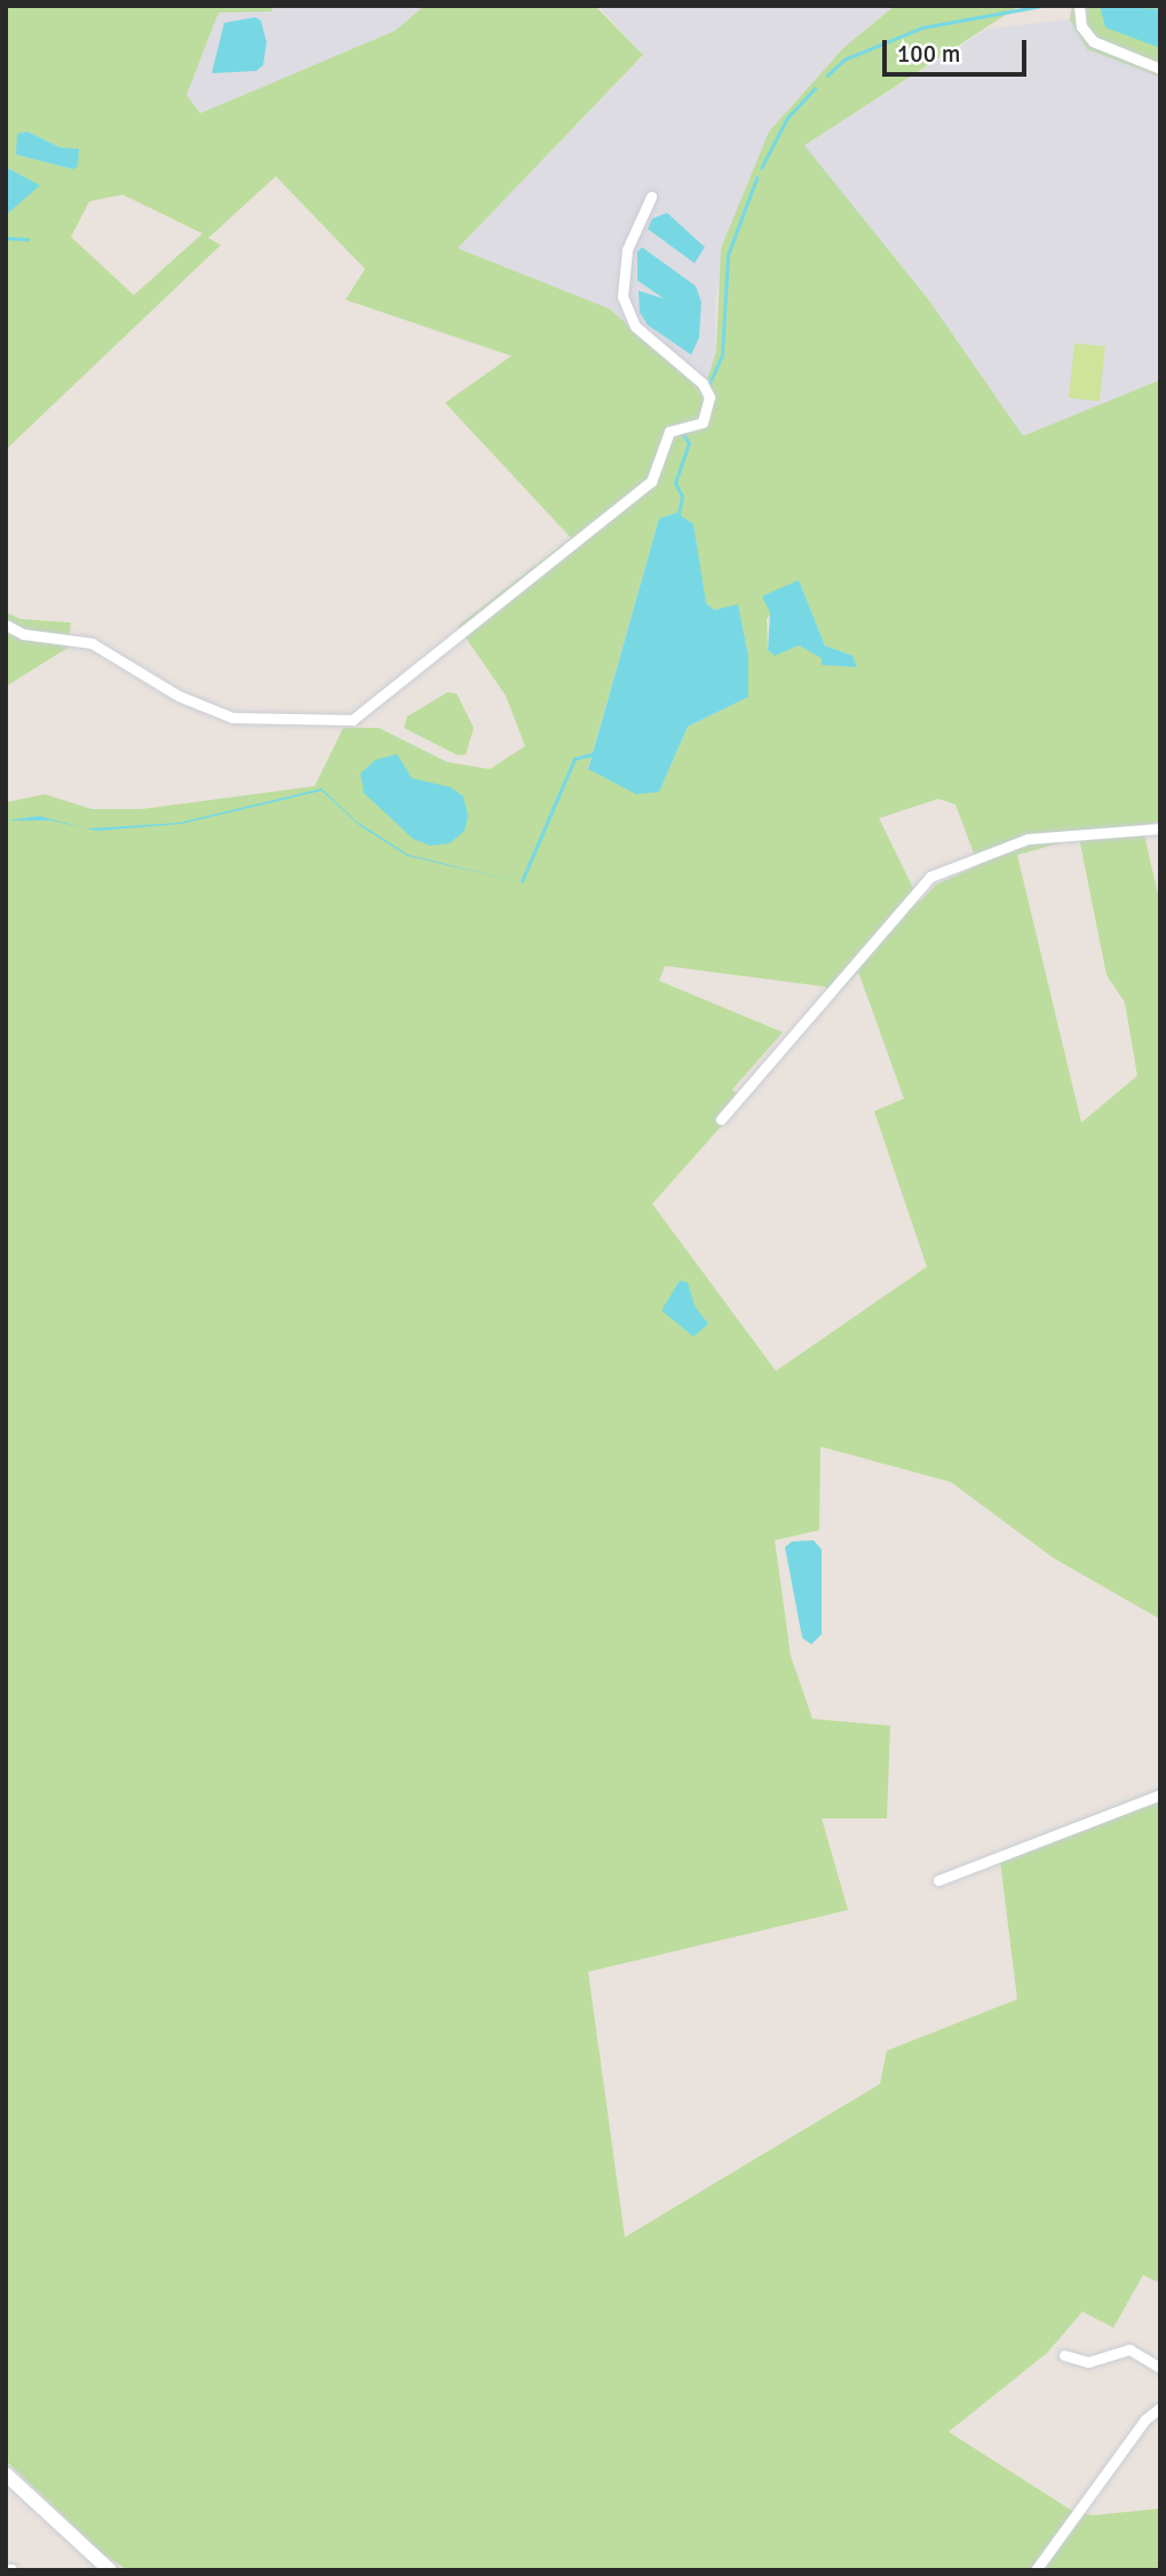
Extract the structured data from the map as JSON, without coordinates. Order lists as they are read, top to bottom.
{
  "scale_bar": "100 m"
}
